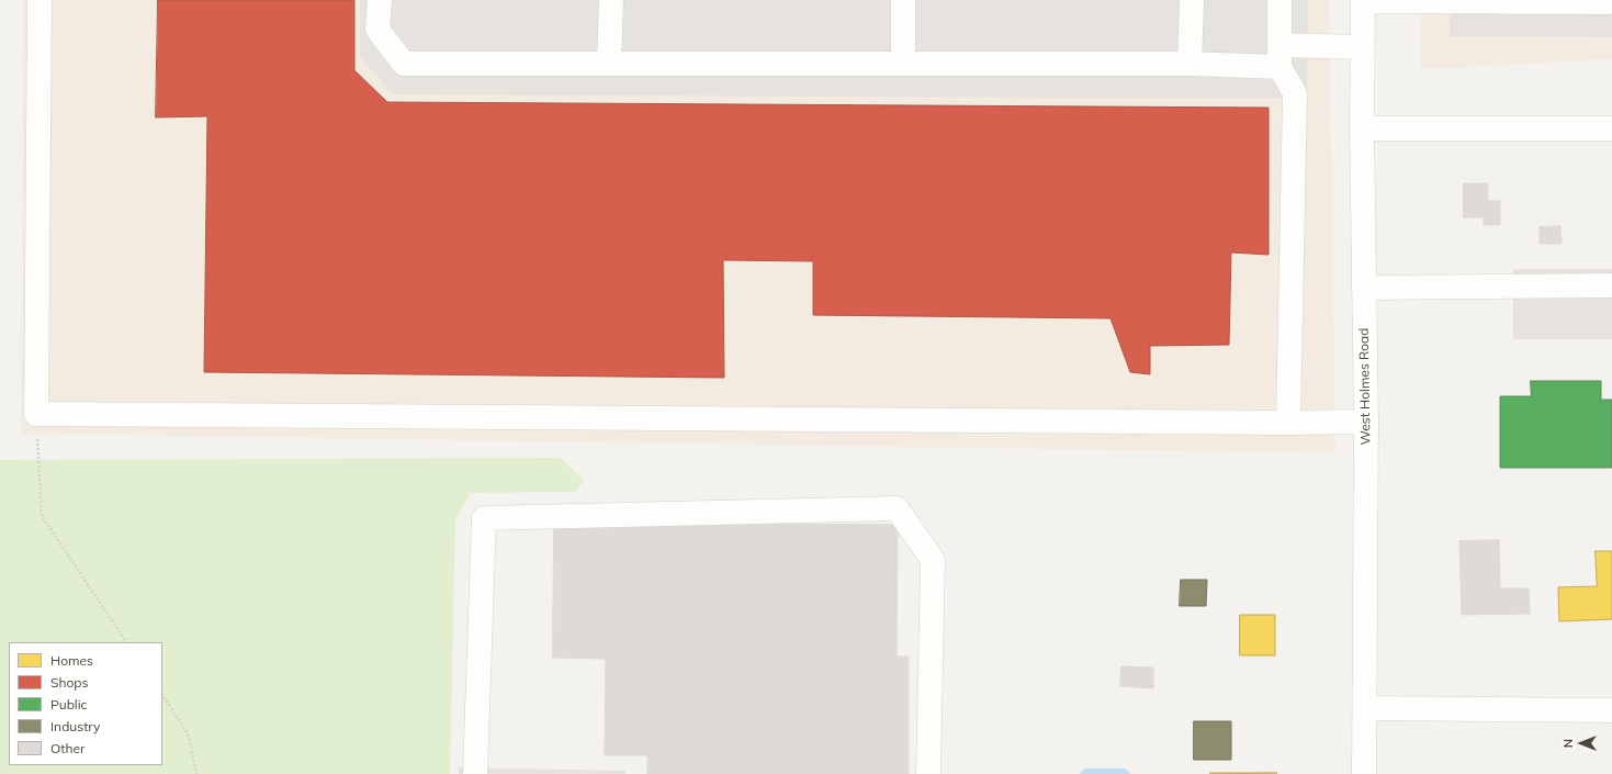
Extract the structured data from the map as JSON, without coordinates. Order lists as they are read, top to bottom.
{
  "streets": {
    "street": ["West Holmes Road"]
  },
  "legend": [
    "Homes",
    "Shops",
    "Public",
    "Industry",
    "Other"
  ],
  "north": "left"
}
